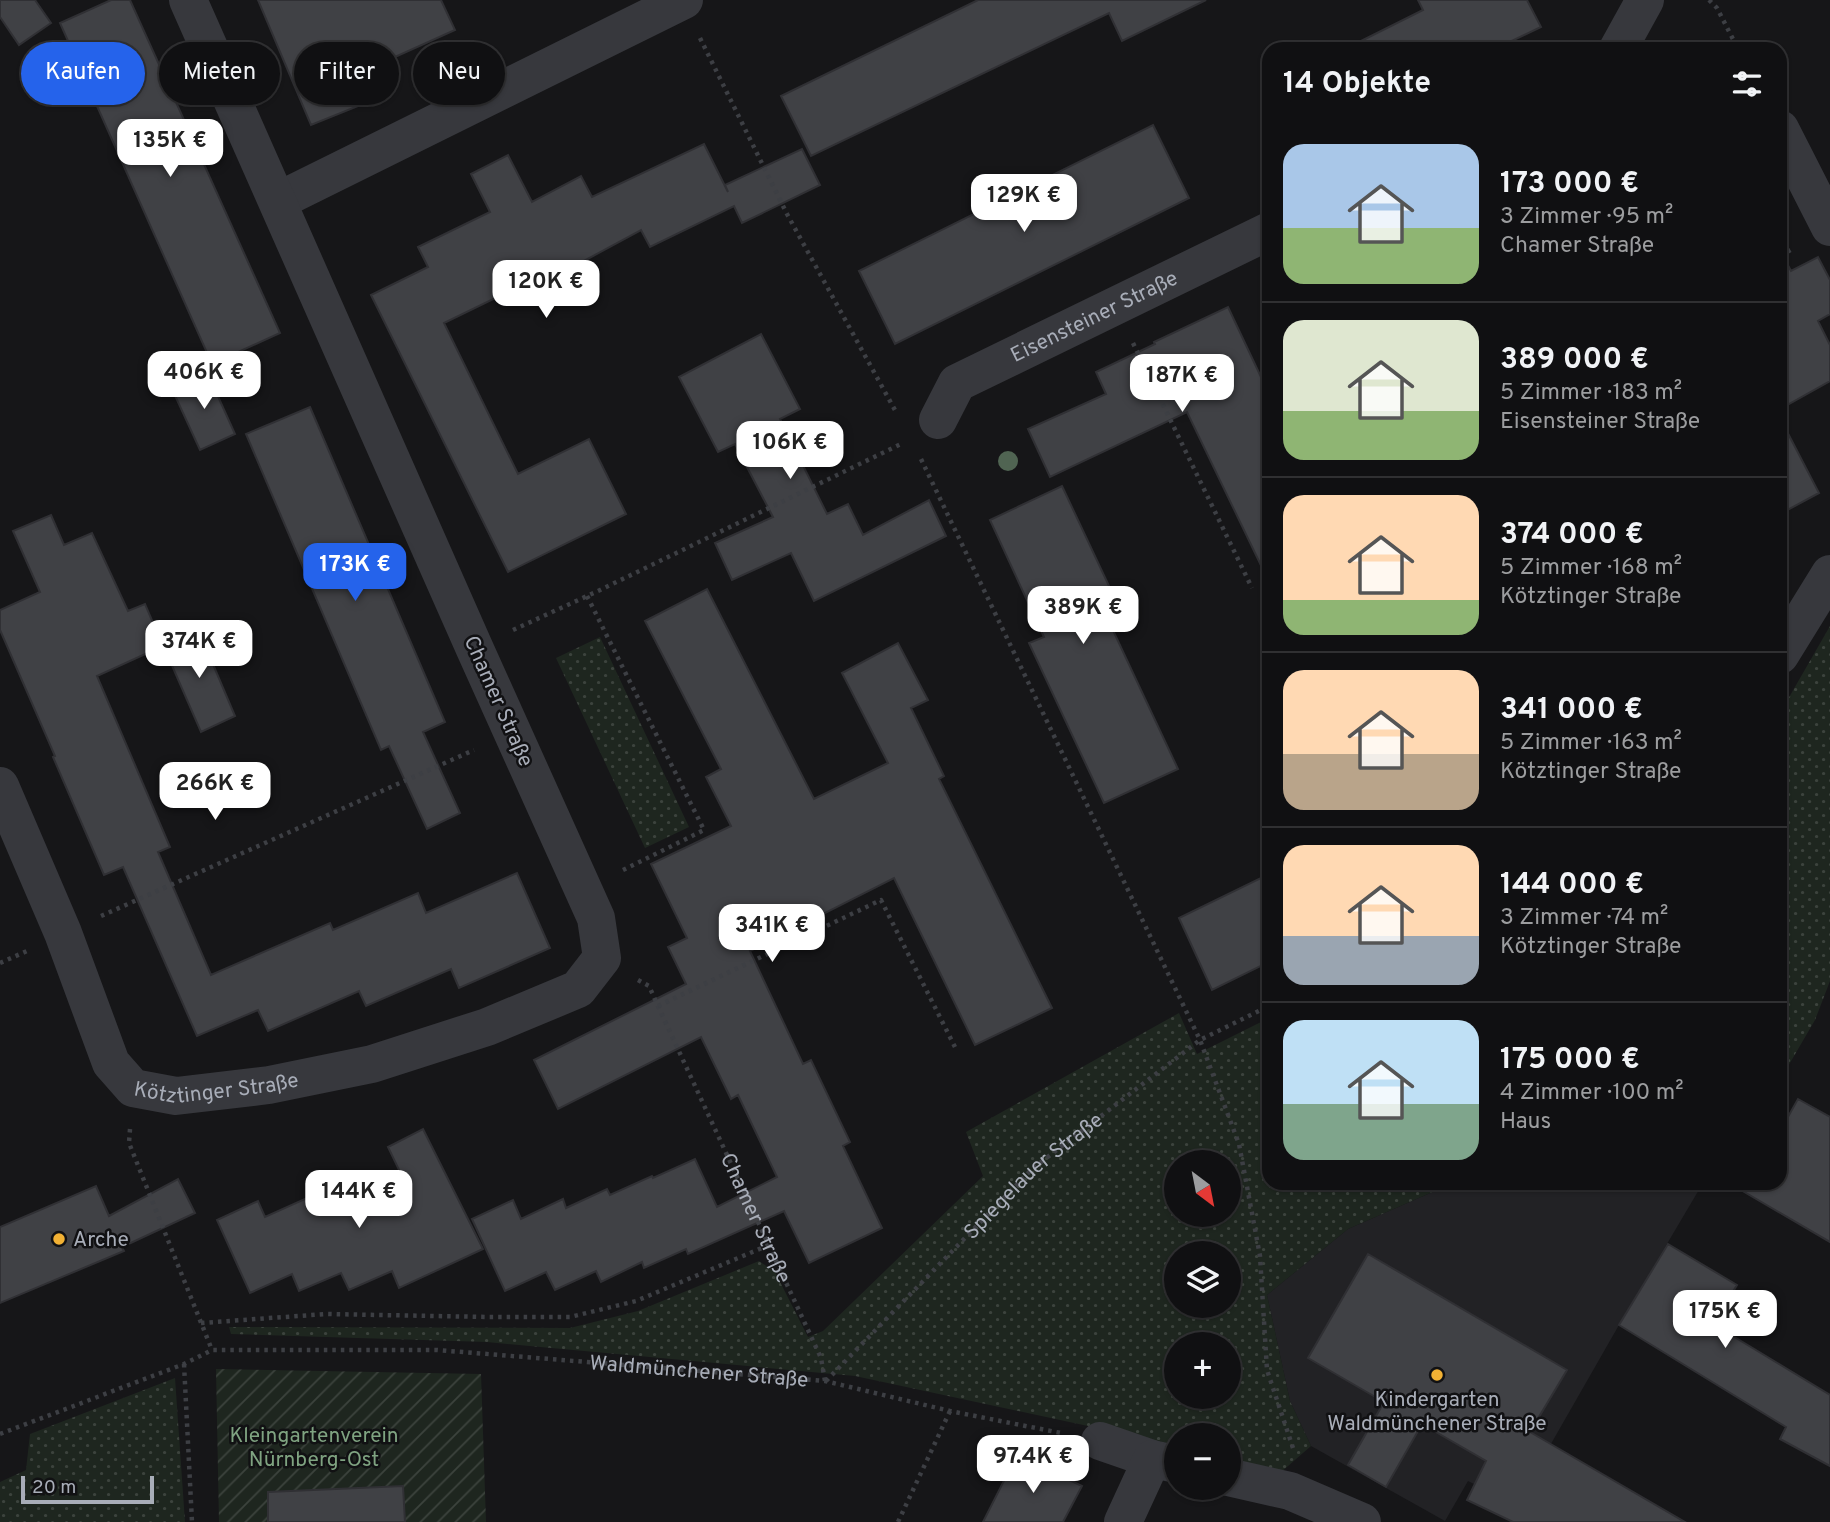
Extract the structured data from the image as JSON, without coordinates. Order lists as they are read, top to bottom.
{
  "streets": {
    "street": ["Eisensteiner Straße", "Chamer Straße", "Kötztinger Straße"],
    "path": ["Spiegelauer Straße", "Waldmünchener Straße"]
  },
  "crossings": [
    ["Chamer Straße", "Kötztinger Straße"],
    ["Chamer Straße", "Spiegelauer Straße"],
    ["Chamer Straße", "Waldmünchener Straße"],
    ["Spiegelauer Straße", "Waldmünchener Straße"]
  ],
  "parks": ["Kleingartenverein Nürnberg-Ost"],
  "places": ["Arche", "Kindergarten Waldmünchener Straße"],
  "scale_bar": "20 m",
  "north": "bottom right",
  "page": {
    "chip": [
      "Kaufen",
      "Mieten",
      "Filter",
      "Neu"
    ],
    "heading": "14 Objekte",
    "price": [
      "135K €",
      "129K €",
      "120K €",
      "406K €",
      "187K €",
      "106K €",
      "173K €",
      "389K €",
      "374K €",
      "266K €",
      "341K €",
      "144K €",
      "175K €",
      "97.4K €"
    ],
    "list": [
      {
        "name": "173 000 €",
        "note": "3 Zimmer · 95 m² · Chamer Straße"
      },
      {
        "name": "389 000 €",
        "note": "5 Zimmer · 183 m² · Eisensteiner Straße"
      },
      {
        "name": "374 000 €",
        "note": "5 Zimmer · 168 m² · Kötztinger Straße"
      },
      {
        "name": "341 000 €",
        "note": "5 Zimmer · 163 m² · Kötztinger Straße"
      },
      {
        "name": "144 000 €",
        "note": "3 Zimmer · 74 m² · Kötztinger Straße"
      },
      {
        "name": "175 000 €",
        "note": "4 Zimmer · 100 m² · Haus"
      }
    ],
    "map_buttons": ["+", "−"],
    "scale": "20 m"
  }
}
